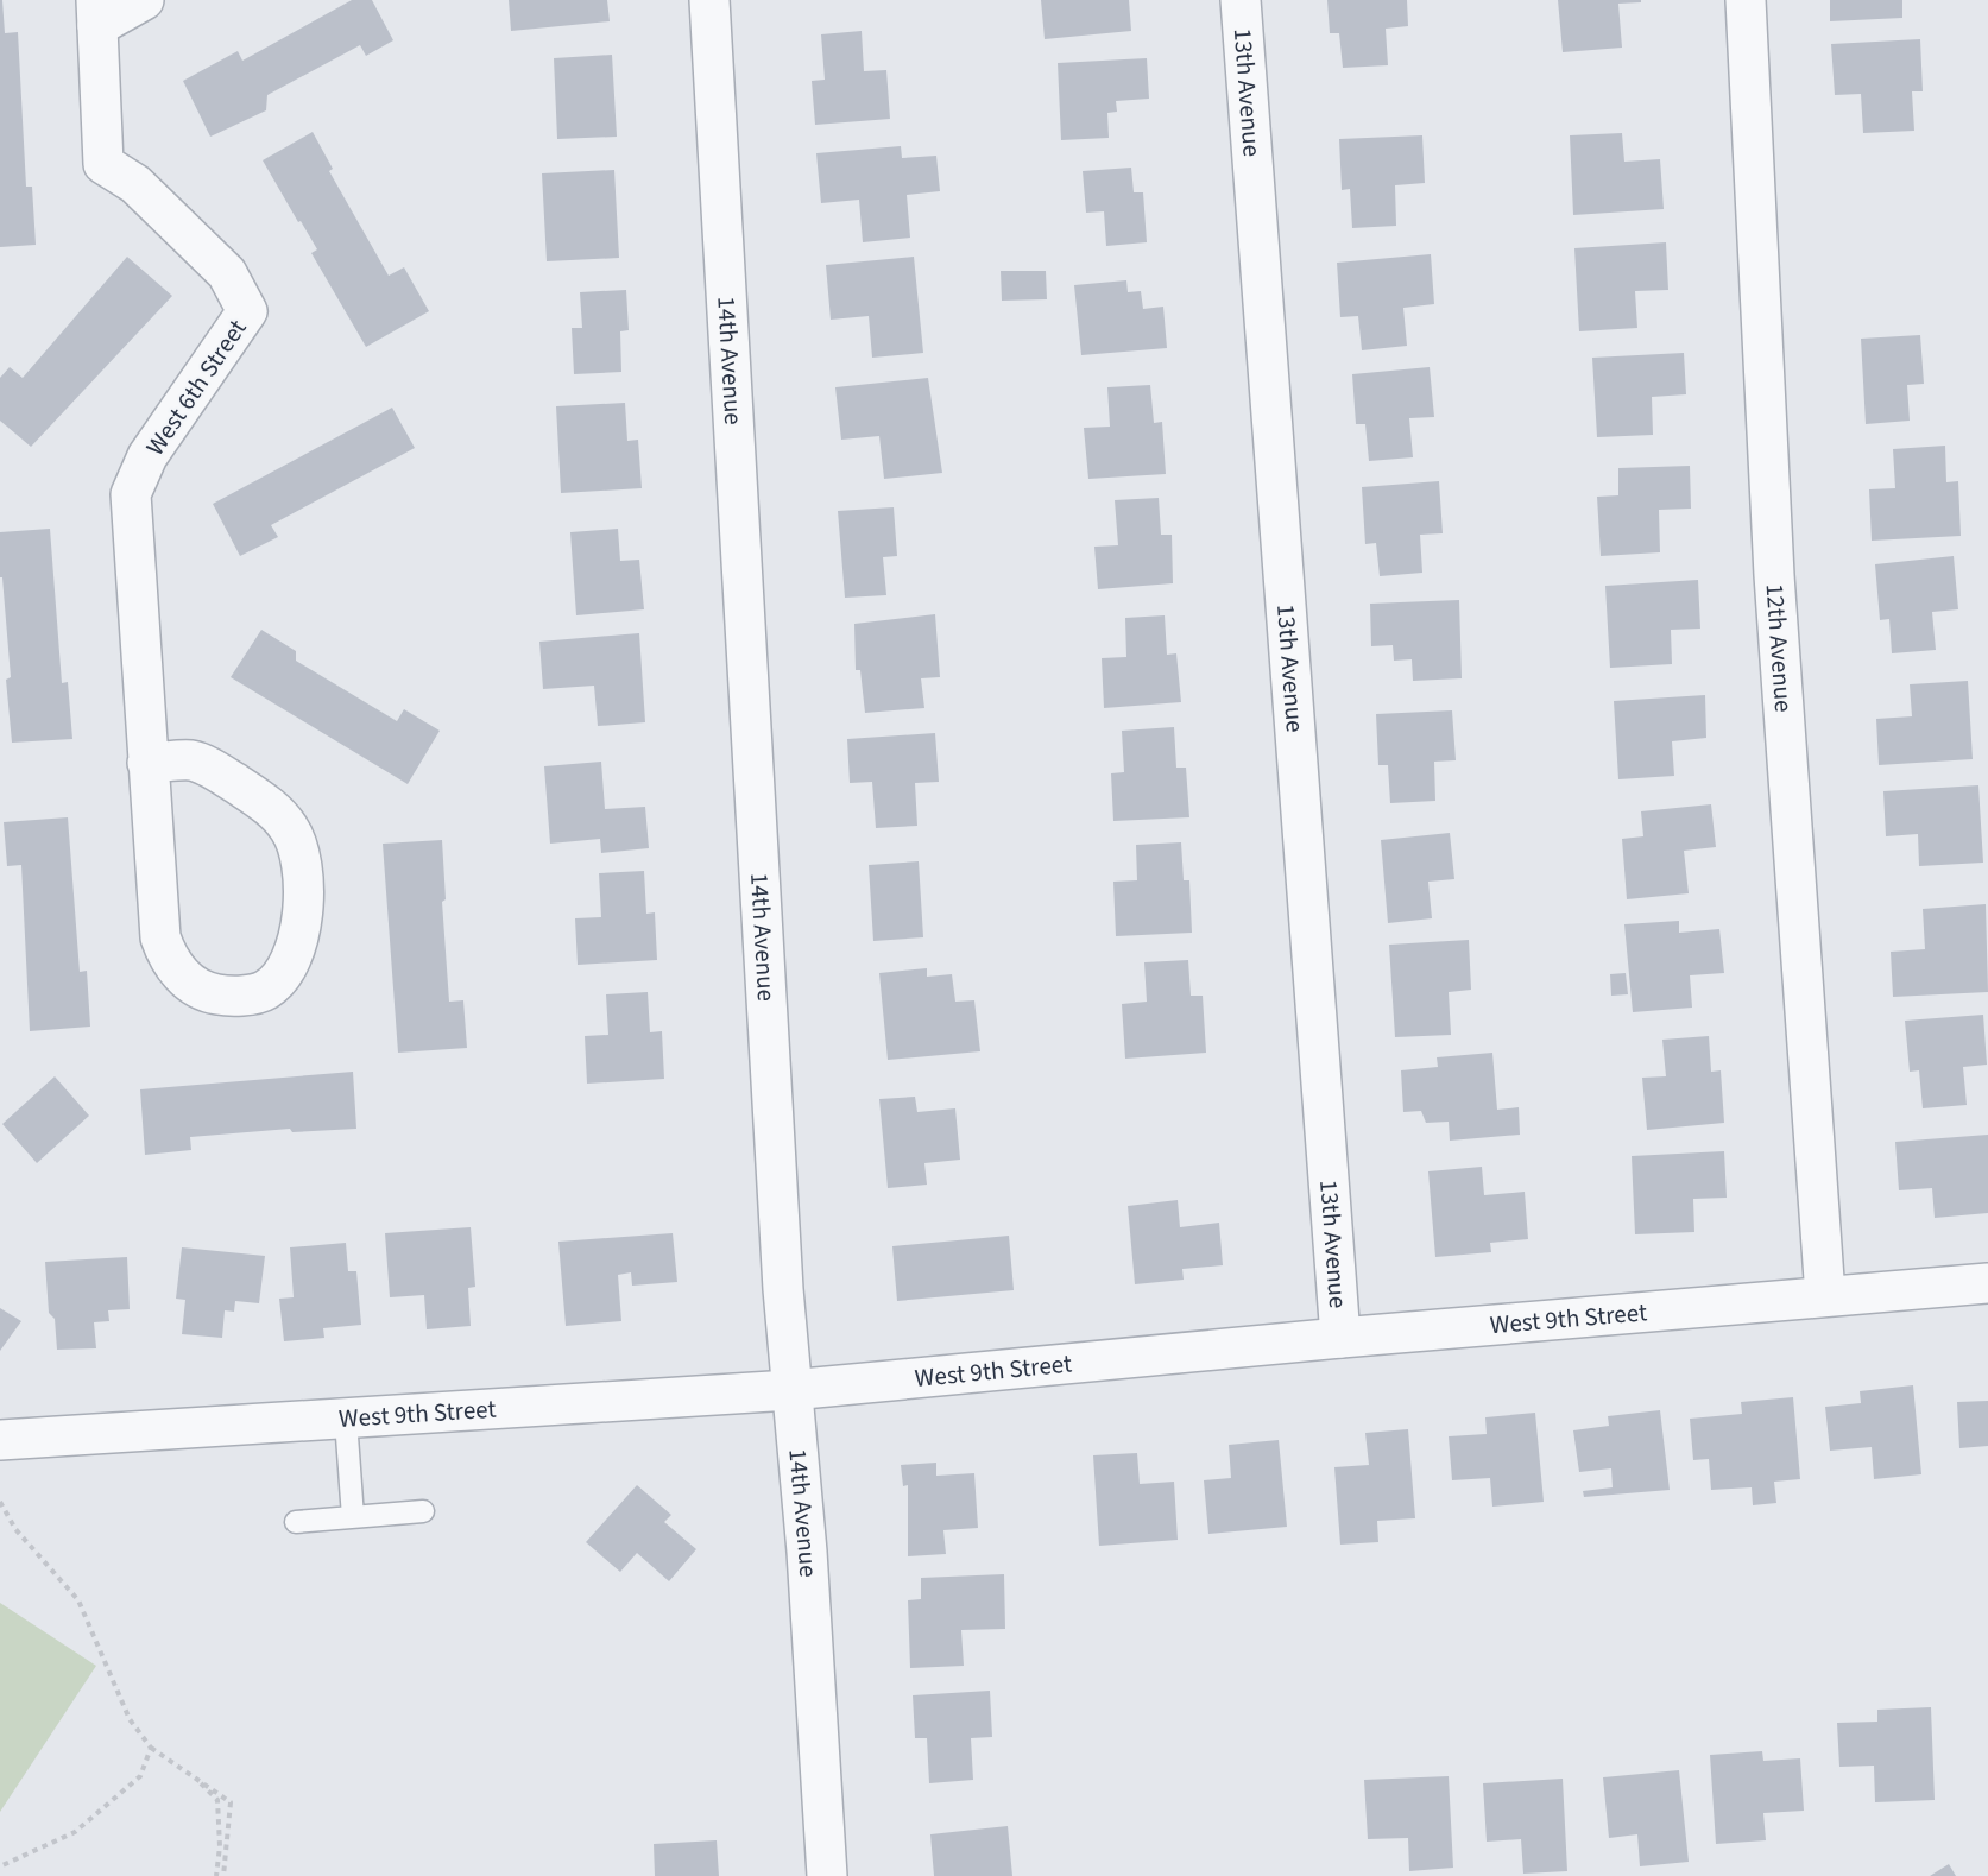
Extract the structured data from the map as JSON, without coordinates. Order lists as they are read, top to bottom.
{
  "streets": {
    "street": [
      "13th Avenue",
      "14th Avenue",
      "West 6th Street",
      "12th Avenue",
      "West 9th Street"
    ]
  },
  "crossings": [
    ["13th Avenue", "West 9th Street"],
    ["14th Avenue", "West 9th Street"],
    ["12th Avenue", "West 9th Street"]
  ]
}
